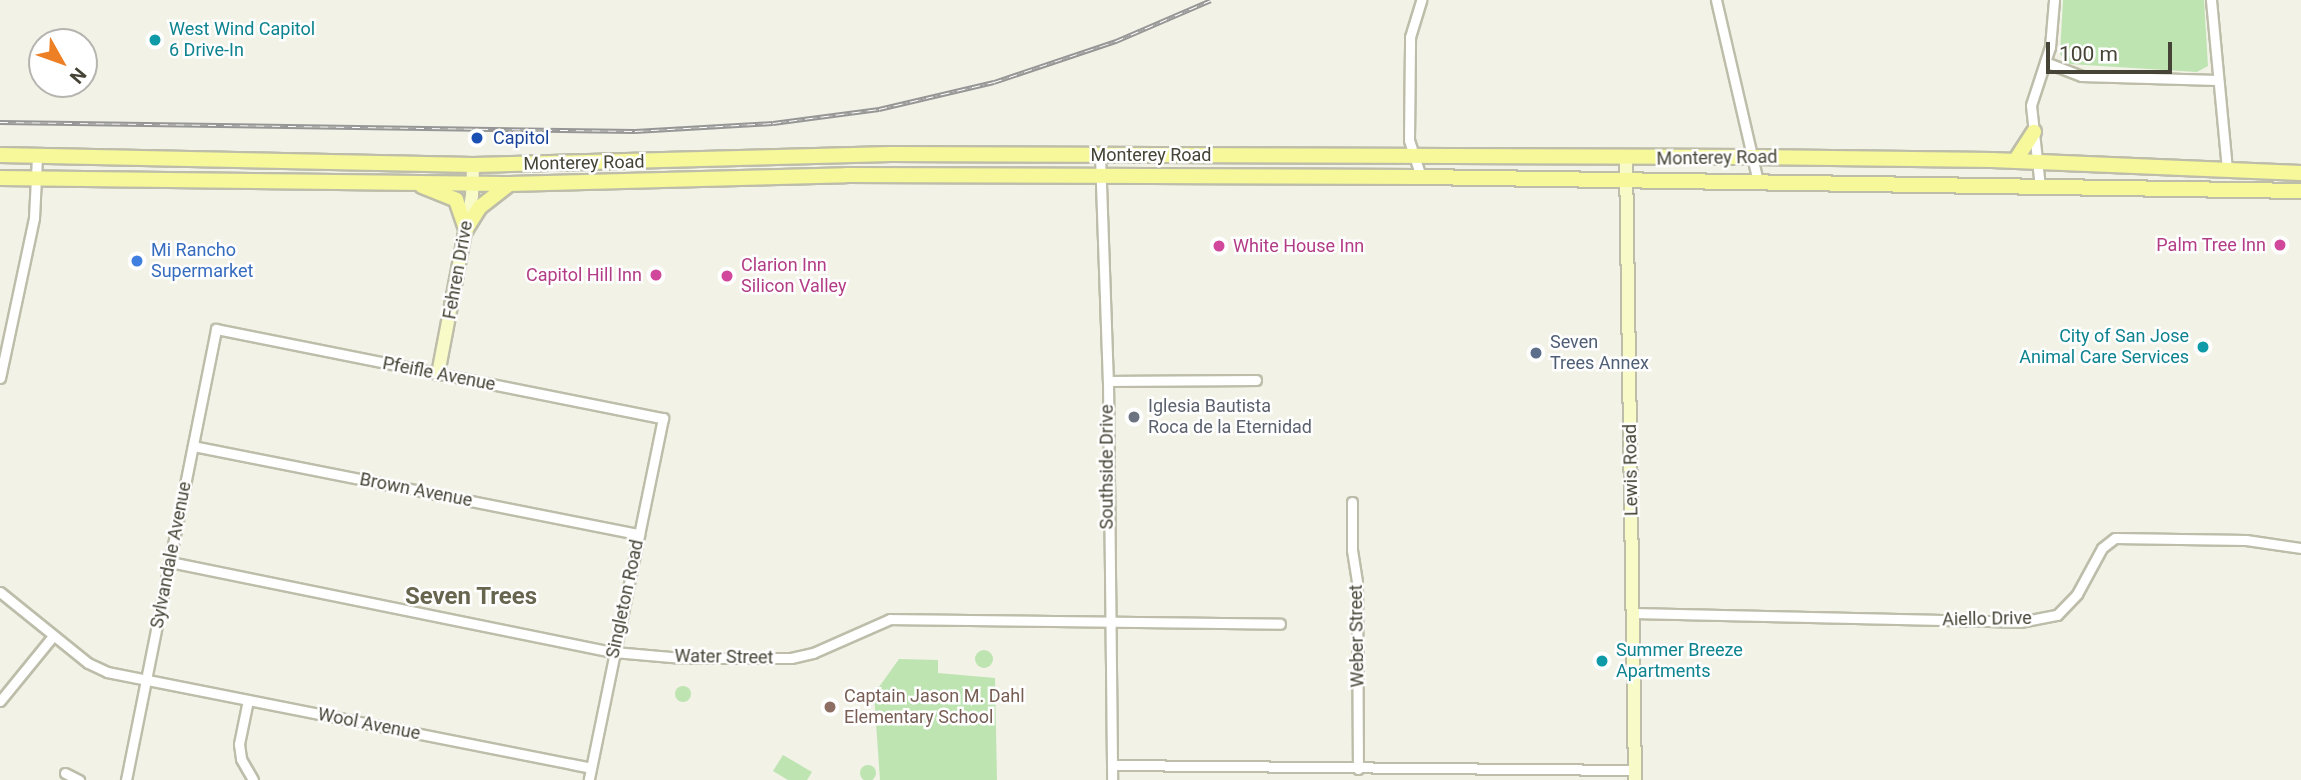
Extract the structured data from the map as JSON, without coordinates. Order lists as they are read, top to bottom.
{
  "streets": {
    "main road": ["Monterey Road"],
    "street": [
      "Fehren Drive",
      "Pfeifle Avenue",
      "Southside Drive",
      "Lewis Road",
      "Brown Avenue",
      "Sylvandale Avenue",
      "Singleton Road",
      "Aiello Drive",
      "Weber Street",
      "Water Street",
      "Wool Avenue"
    ]
  },
  "crossings": [
    ["Monterey Road", "Fehren Drive"],
    ["Monterey Road", "Southside Drive"],
    ["Monterey Road", "Lewis Road"],
    ["Fehren Drive", "Pfeifle Avenue"],
    ["Pfeifle Avenue", "Sylvandale Avenue"],
    ["Pfeifle Avenue", "Singleton Road"],
    ["Southside Drive", "Water Street"],
    ["Lewis Road", "Aiello Drive"],
    ["Brown Avenue", "Sylvandale Avenue"],
    ["Brown Avenue", "Singleton Road"],
    ["Sylvandale Avenue", "Water Street"],
    ["Sylvandale Avenue", "Wool Avenue"],
    ["Singleton Road", "Water Street"],
    ["Singleton Road", "Wool Avenue"]
  ],
  "districts": ["Seven Trees"],
  "places": [
    "West Wind Capitol 6 Drive-In",
    "Capitol",
    "Palm Tree Inn",
    "White House Inn",
    "Mi Rancho Supermarket",
    "Capitol Hill Inn",
    "Clarion Inn Silicon Valley",
    "City of San Jose Animal Care Services",
    "Seven Trees Annex",
    "Iglesia Bautista Roca de la Eternidad",
    "Summer Breeze Apartments",
    "Captain Jason M. Dahl Elementary School"
  ],
  "scale_bar": "100 m",
  "north": "bottom right"
}
